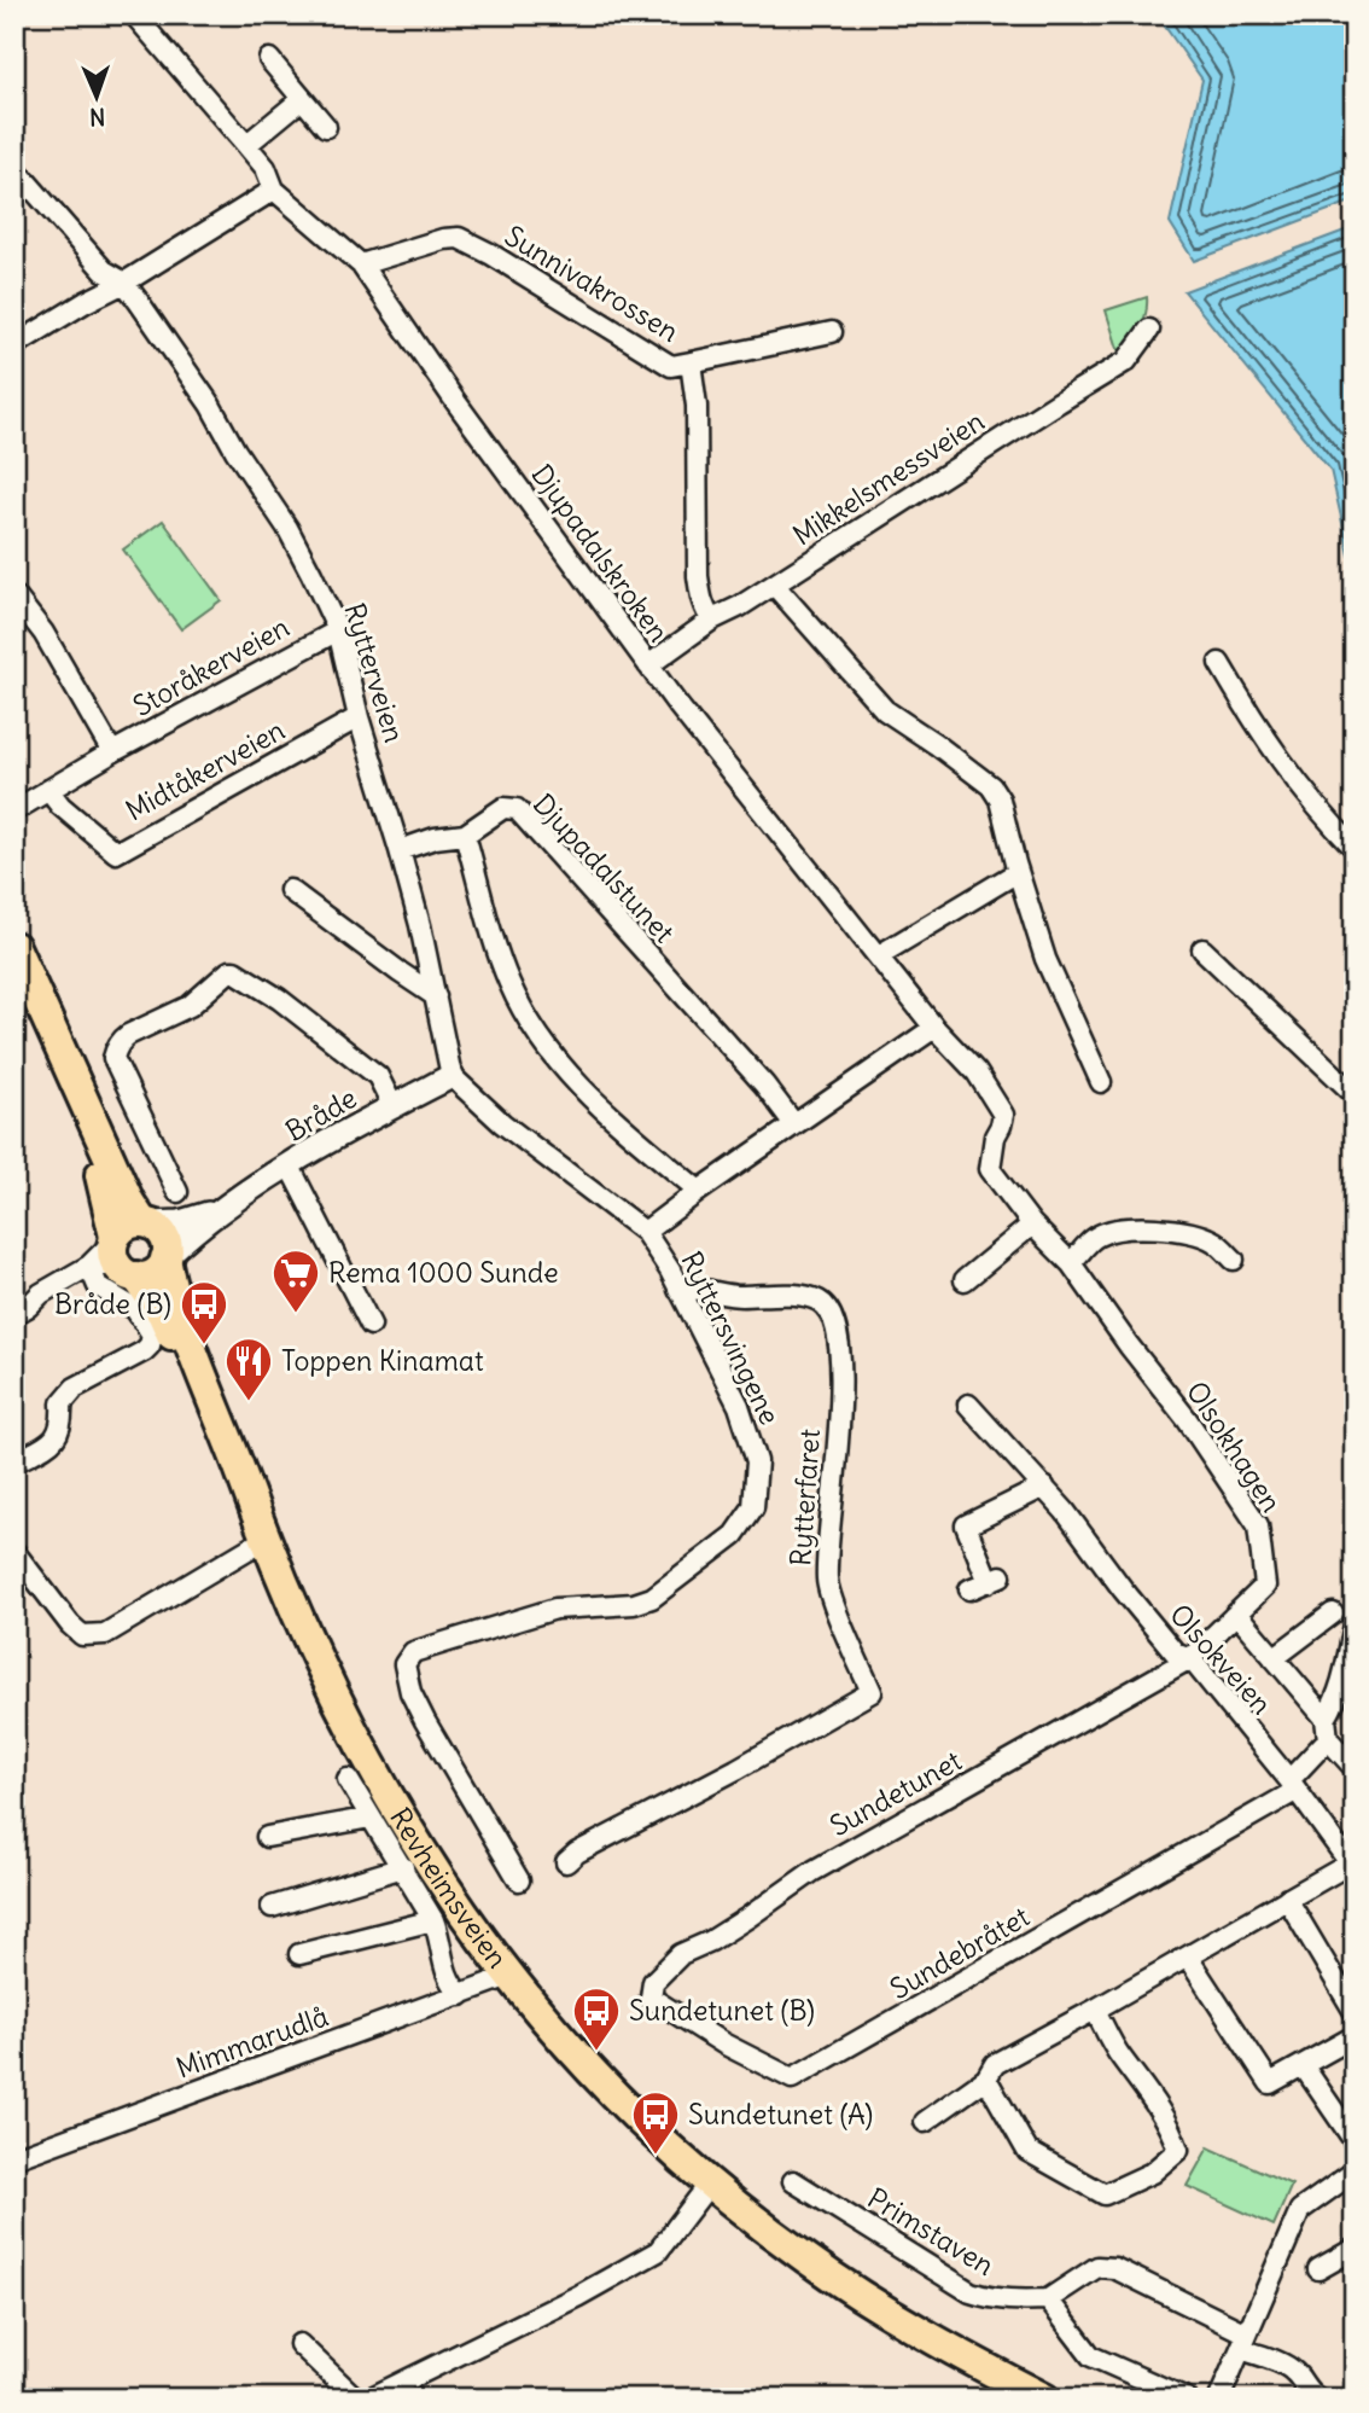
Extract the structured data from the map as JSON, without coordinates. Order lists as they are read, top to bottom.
{
  "streets": {
    "main road": ["Revheimsveien"],
    "street": [
      "Sunnivakrossen",
      "Mikkelsmessveien",
      "Djupadalskroken",
      "Storåkerveien",
      "Rytterveien",
      "Midtåkerveien",
      "Djupadalstunet",
      "Bråde",
      "Ryttersvingene",
      "Olsokhagen",
      "Rytterfaret",
      "Olsokveien",
      "Sundetunet",
      "Sundebråtet",
      "Mimmarudlå",
      "Primstaven"
    ]
  },
  "crossings": [
    ["Sunnivakrossen", "Mikkelsmessveien"],
    ["Sunnivakrossen", "Djupadalskroken"],
    ["Mikkelsmessveien", "Djupadalskroken"],
    ["Djupadalskroken", "Olsokhagen"],
    ["Storåkerveien", "Rytterveien"],
    ["Storåkerveien", "Midtåkerveien"],
    ["Rytterveien", "Midtåkerveien"],
    ["Rytterveien", "Djupadalstunet"],
    ["Rytterveien", "Bråde"],
    ["Rytterveien", "Ryttersvingene"],
    ["Bråde", "Ryttersvingene"],
    ["Bråde", "Revheimsveien"],
    ["Ryttersvingene", "Rytterfaret"],
    ["Olsokhagen", "Olsokveien"],
    ["Olsokhagen", "Sundetunet"],
    ["Olsokveien", "Sundetunet"],
    ["Olsokveien", "Sundebråtet"],
    ["Sundetunet", "Sundebråtet"],
    ["Revheimsveien", "Mimmarudlå"]
  ],
  "places": {
    "supermarket": ["Rema 1000 Sunde"],
    "bus stop": ["Bråde (B)", "Sundetunet (B)", "Sundetunet (A)"],
    "restaurant": ["Toppen Kinamat"]
  },
  "north": "bottom"
}
